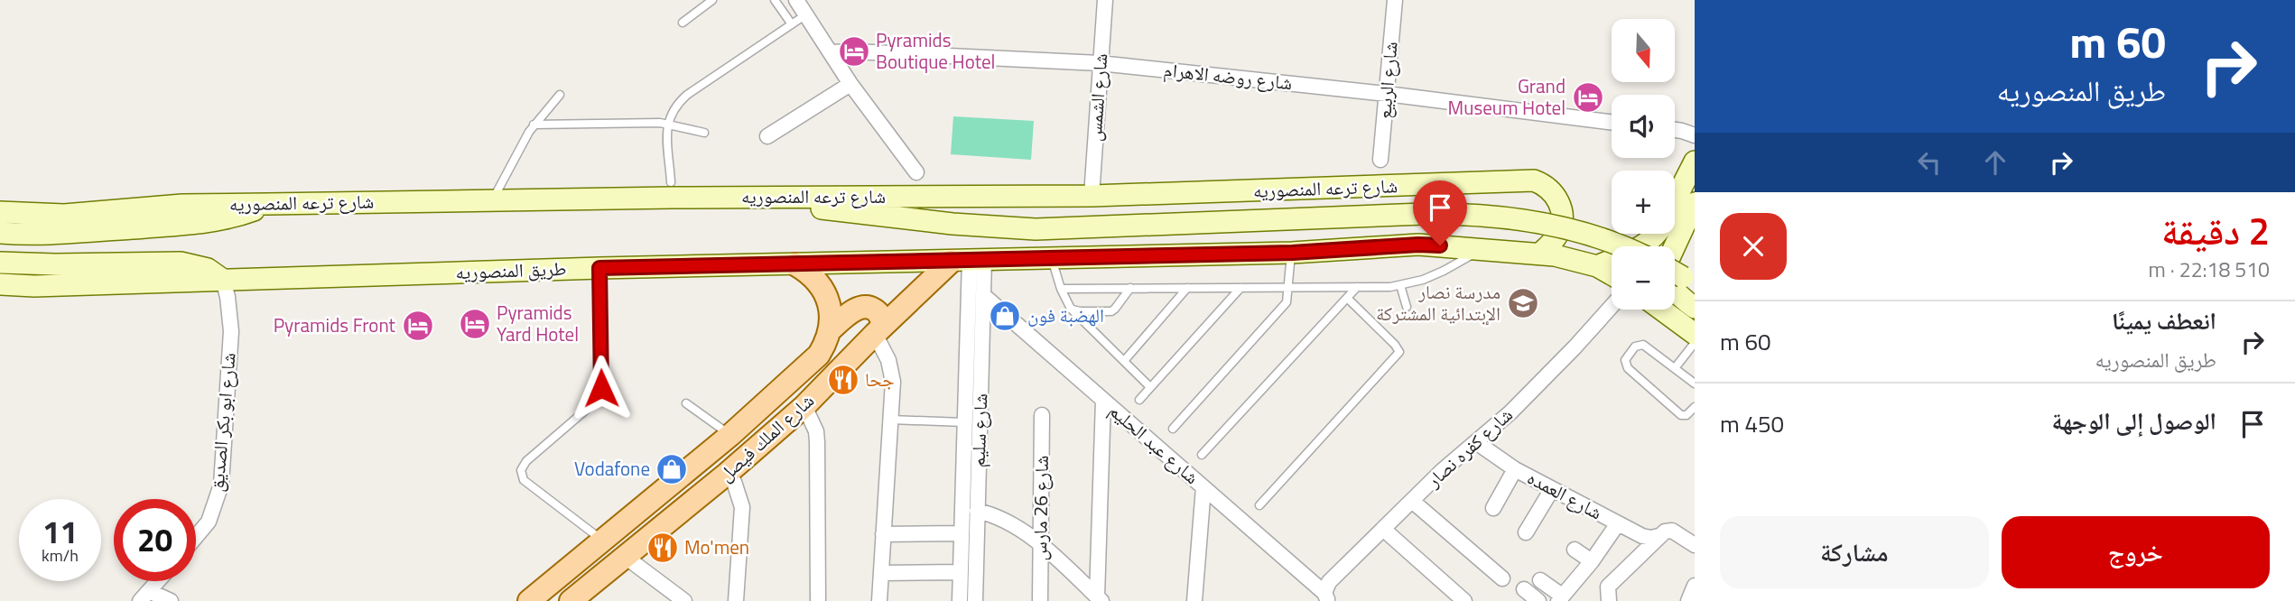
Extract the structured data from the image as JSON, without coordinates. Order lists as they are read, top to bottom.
{
  "streets": {
    "main road": ["شارع ترعه المنصوريه", "طريق المنصوريه", "شارع الملك فيصل"],
    "street": [
      "شارع روضه الاهرام",
      "شارع الربيع",
      "شارع الشمس",
      "شارع ابو بكر الصديق",
      "شارع سليم",
      "شارع عبد الحليم",
      "شارع كفره نصار",
      "شارع العمده",
      "شارع 26 مارس"
    ]
  },
  "crossings": [
    ["شارع روضه الاهرام", "شارع الربيع"],
    ["شارع روضه الاهرام", "شارع الشمس"],
    ["شارع الشمس", "شارع ترعه المنصوريه"],
    ["شارع ترعه المنصوريه", "طريق المنصوريه"],
    ["طريق المنصوريه", "شارع ابو بكر الصديق"],
    ["طريق المنصوريه", "شارع سليم"],
    ["طريق المنصوريه", "شارع الملك فيصل"],
    ["شارع سليم", "شارع الملك فيصل"],
    ["شارع سليم", "شارع عبد الحليم"],
    ["شارع عبد الحليم", "شارع كفره نصار"],
    ["شارع كفره نصار", "شارع العمده"]
  ],
  "places": {
    "hotel": [
      "Pyramids Boutique Hotel",
      "Grand Museum Hotel",
      "Pyramids Yard Hotel",
      "Pyramids Front"
    ],
    "school or university": ["مدرسة نصار الإبتدائية المشتركة"],
    "shop": ["الهضبة فون", "Vodafone"],
    "restaurant": ["جحا", "Mo'men"]
  },
  "north": "bottom",
  "page": {
    "turn": ["60 m", "طريق المنصوريه"],
    "map_buttons": ["+", "−"],
    "heading": ["2 دقيقة", "510 m · 22:18"],
    "list": [
      {
        "name": "انعطف يمينًا",
        "note": "طريق المنصوريه",
        "value": "60 m"
      },
      {
        "name": "الوصول إلى الوجهة",
        "value": "450 m"
      }
    ],
    "speed": "11 km/h",
    "limit": "20",
    "buttons": ["خروج", "مشاركة"]
  }
}
